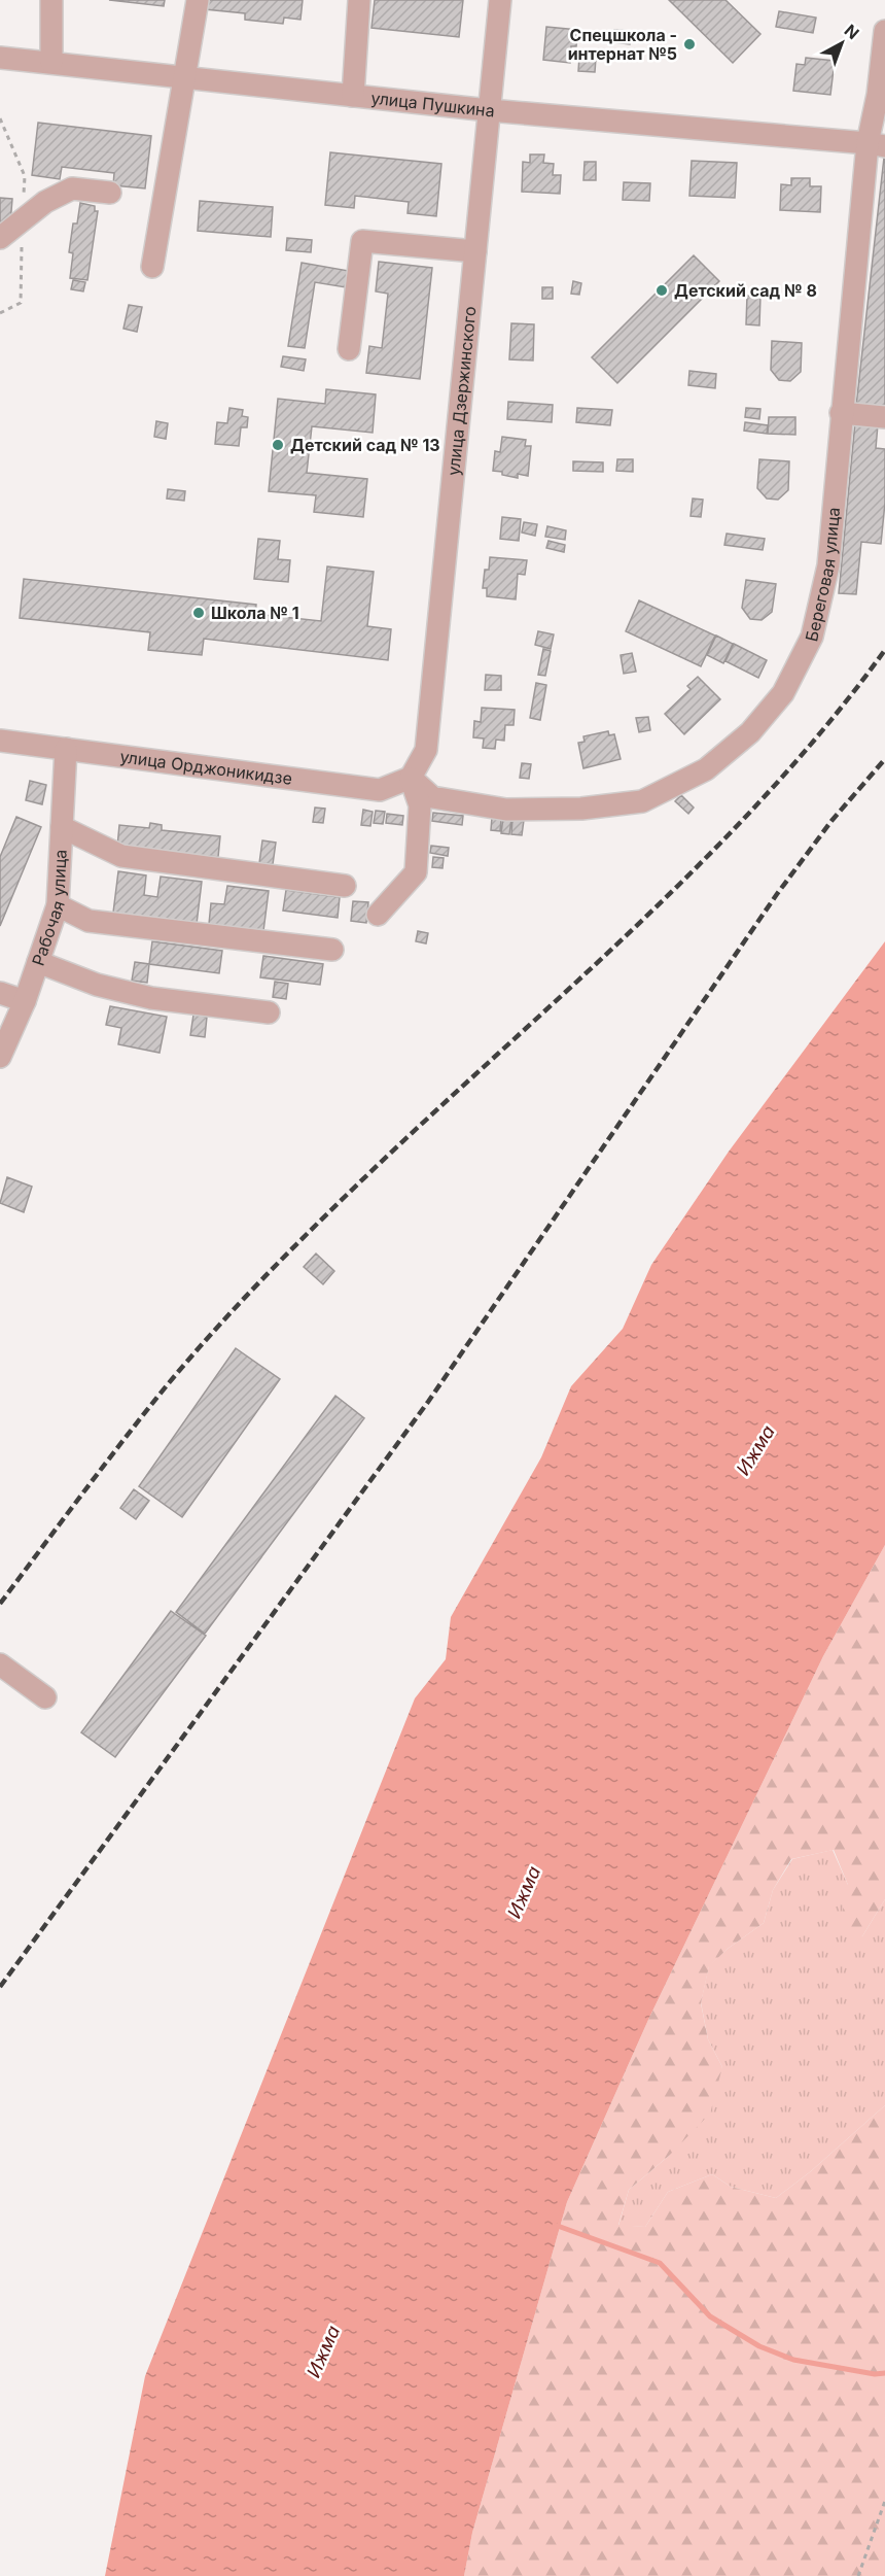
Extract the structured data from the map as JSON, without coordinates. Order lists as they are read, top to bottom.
{
  "streets": {
    "street": [
      "улица Пушкина",
      "улица Дзержинского",
      "Береговая улица",
      "улица Орджоникидзе",
      "Рабочая улица"
    ]
  },
  "crossings": [
    ["улица Пушкина", "улица Дзержинского"],
    ["улица Пушкина", "Береговая улица"],
    ["улица Дзержинского", "Береговая улица"],
    ["улица Дзержинского", "улица Орджоникидзе"],
    ["Береговая улица", "улица Орджоникидзе"],
    ["улица Орджоникидзе", "Рабочая улица"]
  ],
  "water": ["Ижма"],
  "places": [
    "Спецшкола - интернат №5",
    "Детский сад № 8",
    "Детский сад № 13",
    "Школа № 1"
  ],
  "north": "top right"
}
